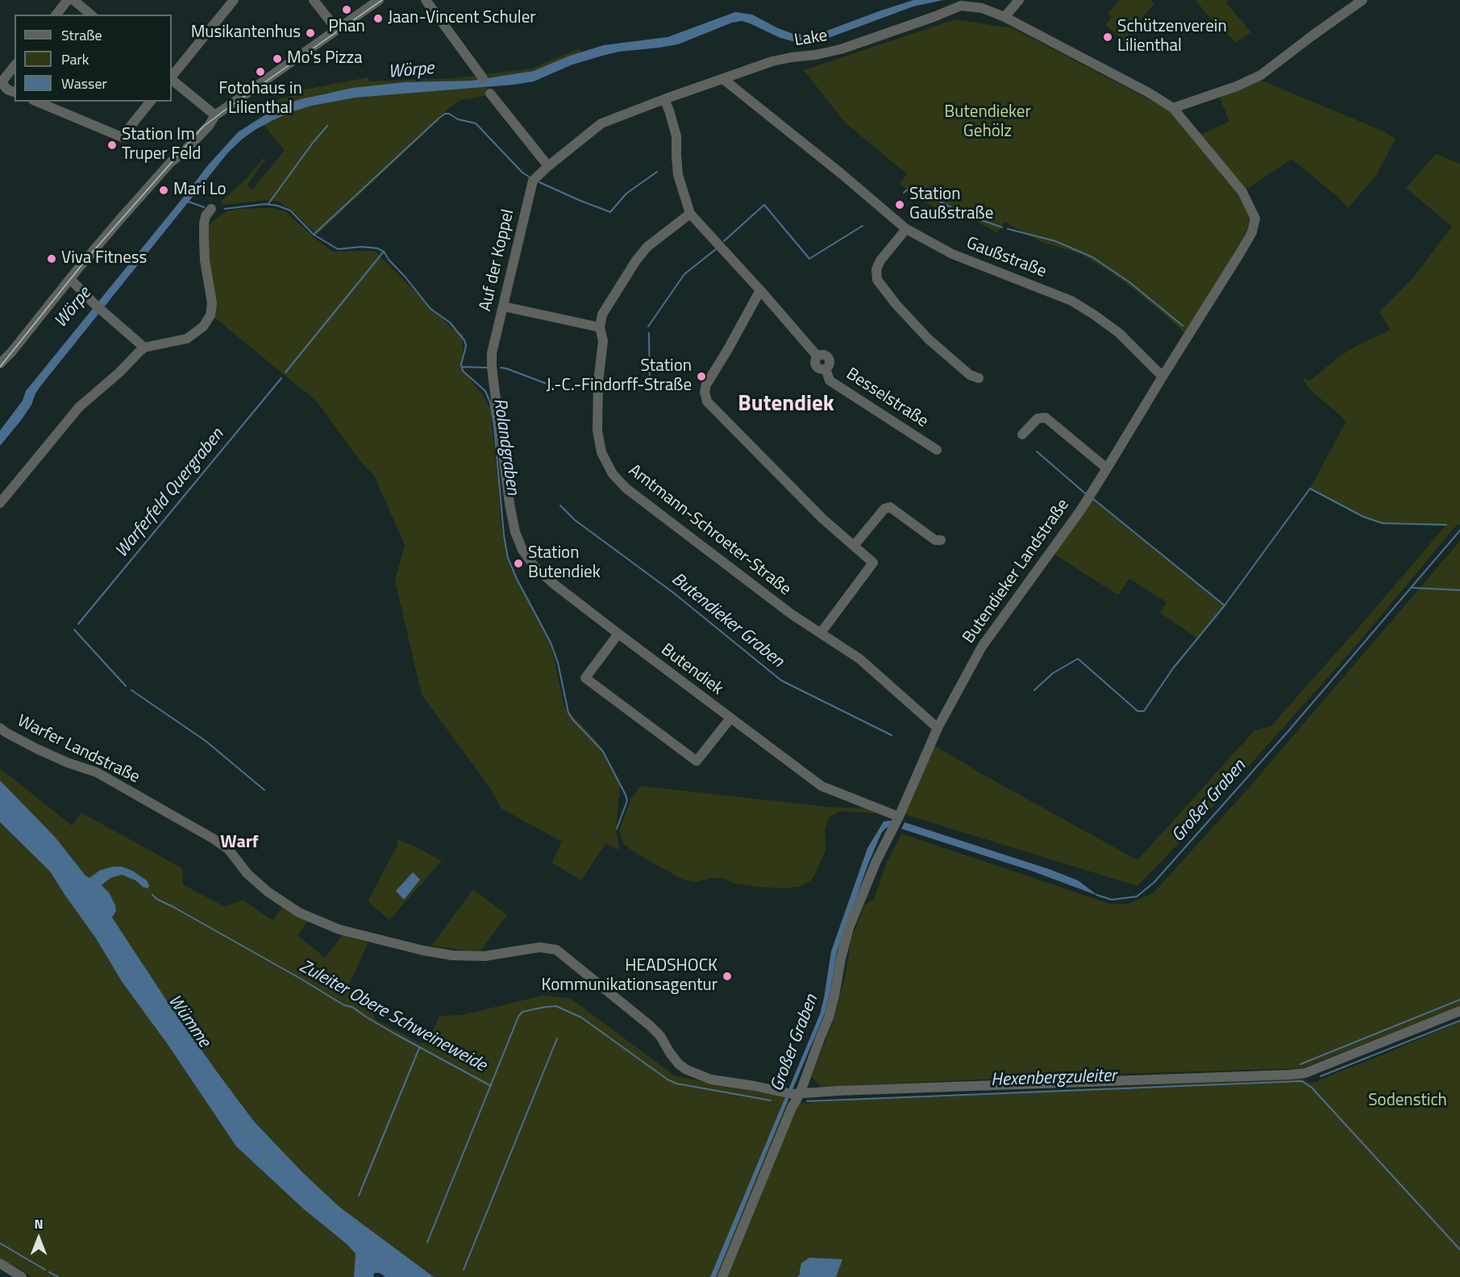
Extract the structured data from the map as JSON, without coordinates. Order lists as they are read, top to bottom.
{
  "streets": {
    "street": [
      "Lake",
      "Gaußstraße",
      "Auf der Koppel",
      "Besselstraße",
      "Amtmann-Schroeter-Straße",
      "Butendieker Landstraße",
      "Butendiek",
      "Warfer Landstraße"
    ]
  },
  "crossings": [
    ["Lake", "Gaußstraße"],
    ["Lake", "Auf der Koppel"],
    ["Lake", "Butendieker Landstraße"],
    ["Gaußstraße", "Butendieker Landstraße"],
    ["Auf der Koppel", "Butendiek"],
    ["Amtmann-Schroeter-Straße", "Butendieker Landstraße"],
    ["Butendieker Landstraße", "Butendiek"],
    ["Butendieker Landstraße", "Warfer Landstraße"]
  ],
  "districts": ["Butendiek", "Warf"],
  "water": [
    "Wörpe",
    "Rolandgraben",
    "Warferfeld Quergraben",
    "Butendieker Graben",
    "Großer Graben",
    "Zuleiter Obere Schweineweide",
    "Wümme",
    "Hexenbergzuleiter"
  ],
  "parks": ["Butendieker Gehölz", "Sodenstich"],
  "places": [
    "Phan",
    "Jaan-Vincent Schuler",
    "Musikantenhus",
    "Schützenverein Lilienthal",
    "Mo's Pizza",
    "Fotohaus in Lilienthal",
    "Station Im Truper Feld",
    "Mari Lo",
    "Station Gaußstraße",
    "Viva Fitness",
    "Station J.-C.-Findorff-Straße",
    "Station Butendiek",
    "HEADSHOCK Kommunikationsagentur"
  ],
  "legend": ["Straße", "Park", "Wasser"],
  "north": "top"
}
